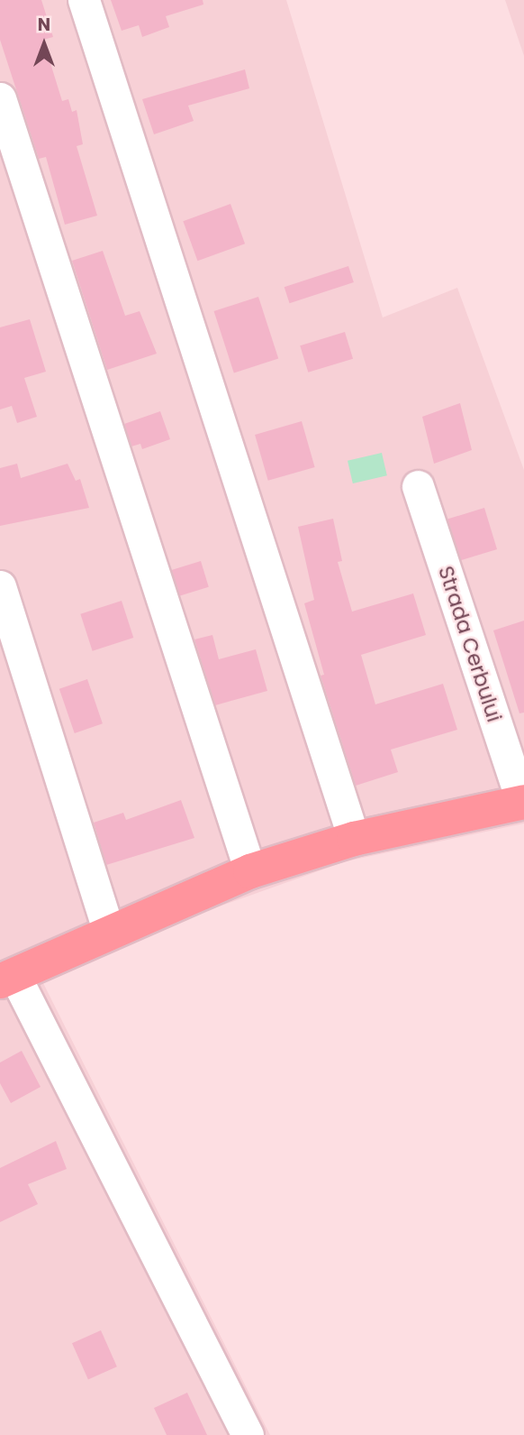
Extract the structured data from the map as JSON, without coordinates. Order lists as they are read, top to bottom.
{
  "streets": {
    "street": ["Strada Cerbului"]
  },
  "north": "top"
}
